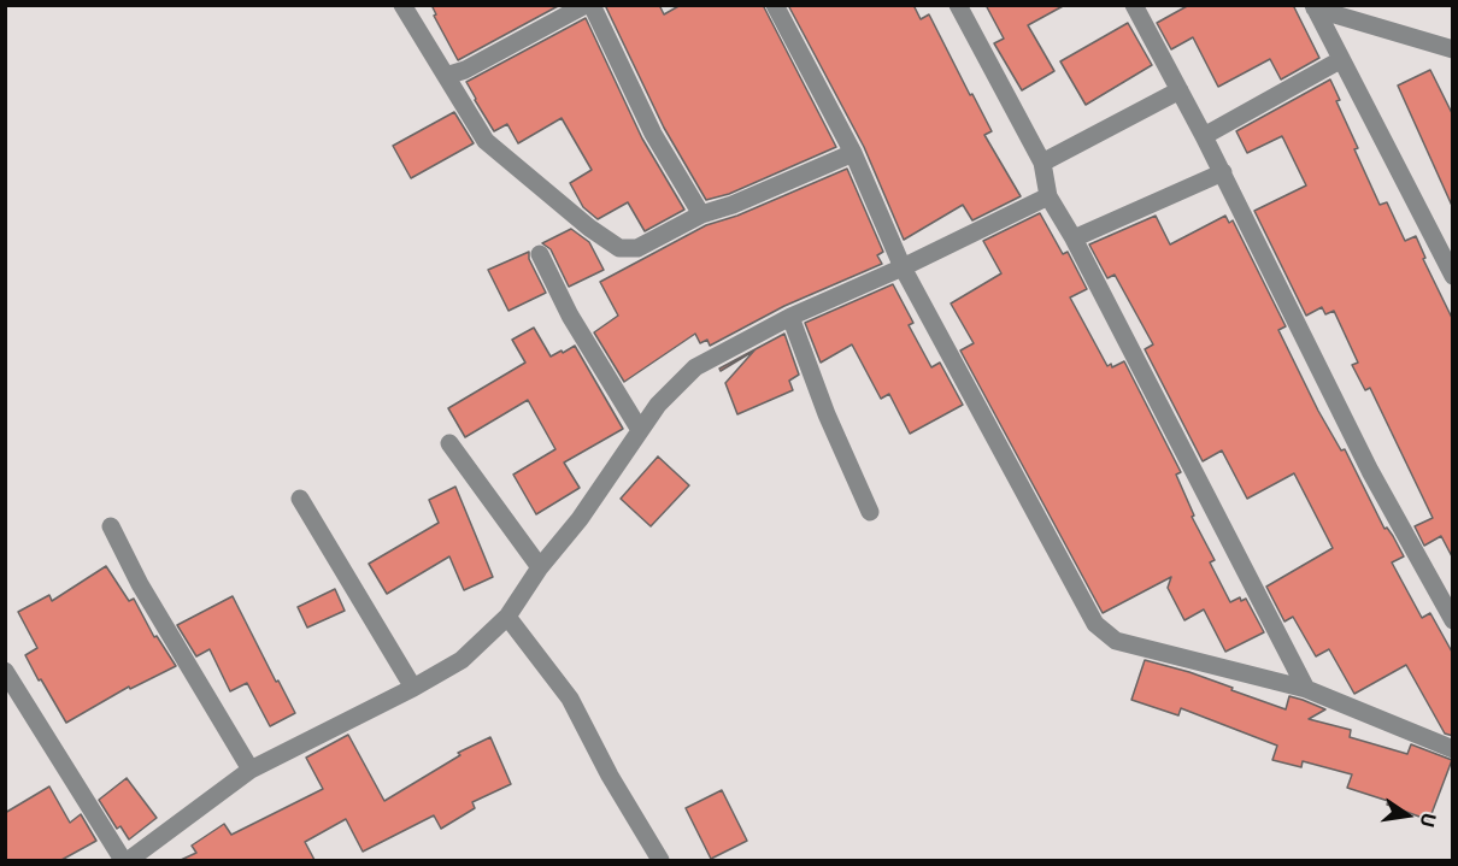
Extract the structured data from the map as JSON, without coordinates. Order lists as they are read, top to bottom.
{
  "north": "right"
}
